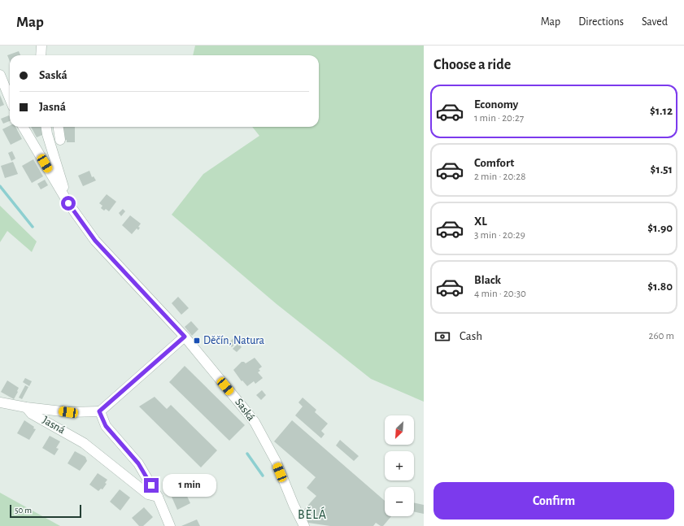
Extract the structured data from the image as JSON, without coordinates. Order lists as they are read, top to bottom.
{
  "streets": {
    "street": ["Saská", "Jasná"]
  },
  "districts": ["BĚLÁ"],
  "places": {
    "transit": ["Děčín, Natura"]
  },
  "scale_bar": "50 m",
  "north": "bottom left",
  "page": {
    "header": "Map",
    "nav": ["Map", "Directions", "Saved"],
    "heading": "Choose a ride",
    "banner": ["Saská", "Jasná"],
    "list": [
      {
        "name": "Economy",
        "note": "1 min · 20:27",
        "value": "$1.12"
      },
      {
        "name": "Comfort",
        "note": "2 min · 20:28",
        "value": "$1.51"
      },
      {
        "name": "XL",
        "note": "3 min · 20:29",
        "value": "$1.90"
      },
      {
        "name": "Black",
        "note": "4 min · 20:30",
        "value": "$1.80"
      }
    ],
    "pay": ["Cash", "260 m"],
    "map_buttons": ["+", "−"],
    "bubble": "1 min",
    "buttons": "Confirm",
    "scale": "50 m"
  }
}
